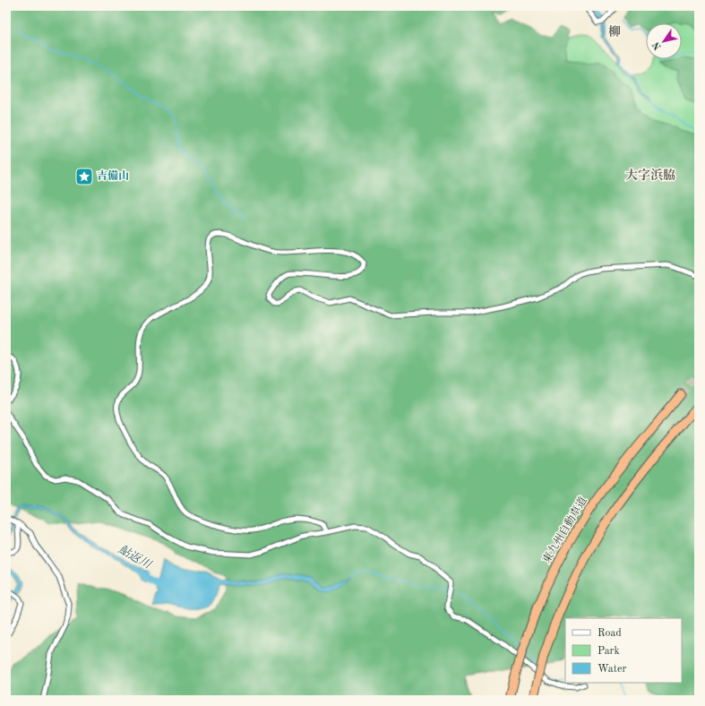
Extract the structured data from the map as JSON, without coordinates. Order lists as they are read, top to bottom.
{
  "streets": {
    "highway": ["東九州自動車道"]
  },
  "districts": ["柳", "大字浜脇"],
  "water": ["鮎返川"],
  "places": {
    "place": ["吉備山"]
  },
  "legend": ["Road", "Park", "Water"],
  "north": "bottom left"
}
